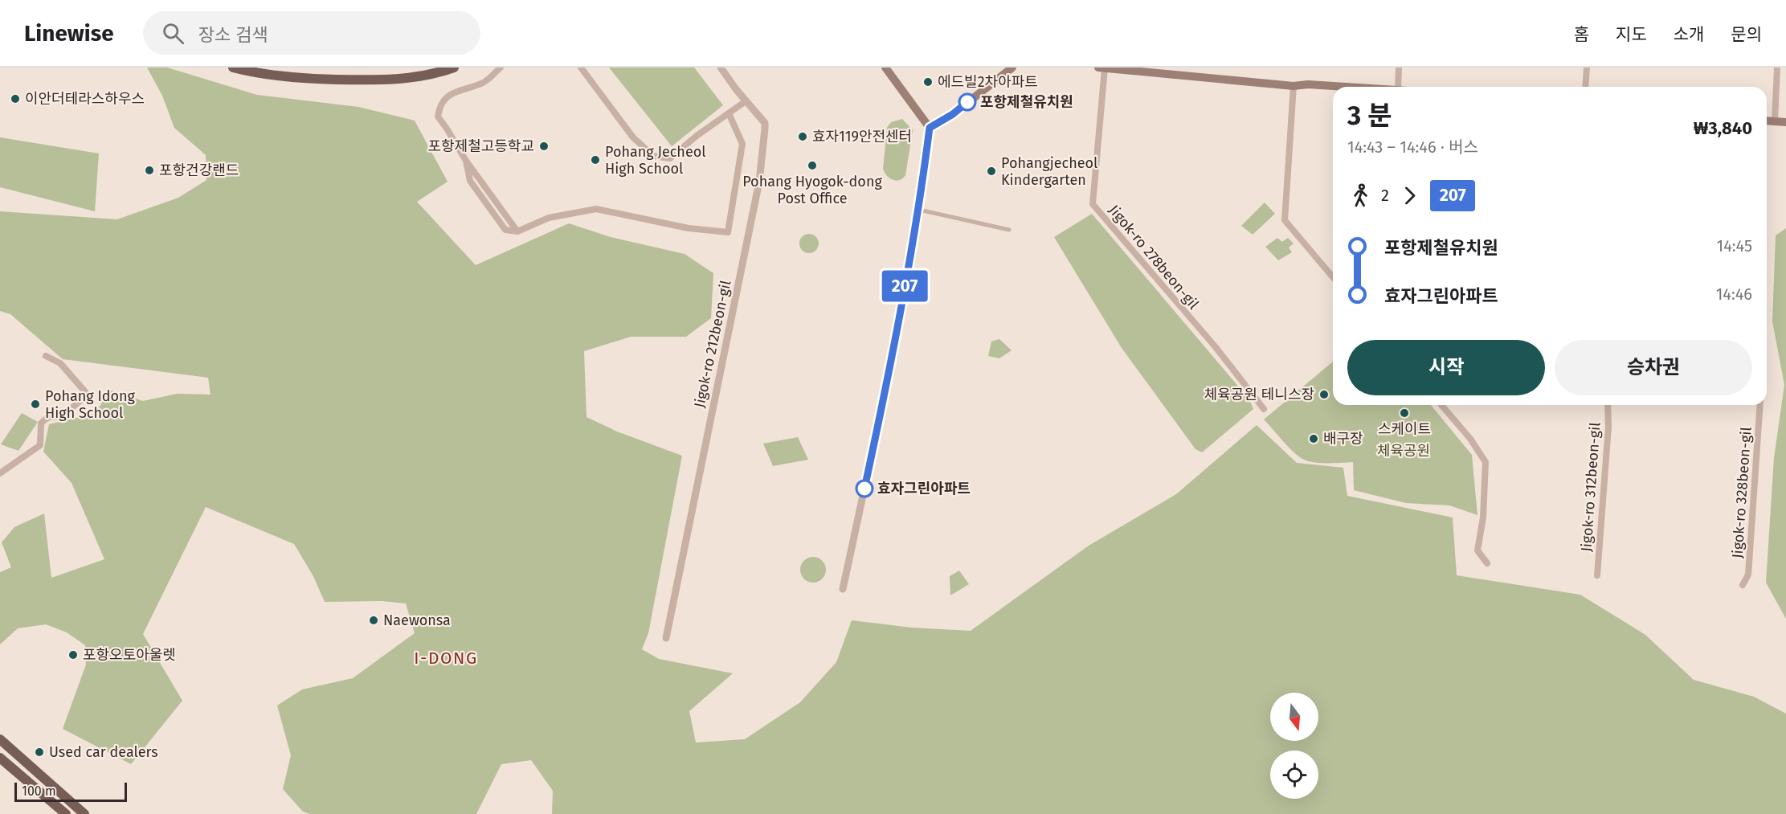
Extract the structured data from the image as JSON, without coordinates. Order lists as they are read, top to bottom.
{
  "streets": {
    "street": [
      "Jigok-ro 278beon-gil",
      "Jigok-ro 212beon-gil",
      "Jigok-ro 312beon-gil",
      "Jigok-ro 328beon-gil"
    ]
  },
  "districts": ["I-DONG"],
  "parks": ["체육공원"],
  "places": [
    "에드빌2차아파트",
    "이안더테라스하우스",
    "포항제철유치원",
    "효자119안전센터",
    "포항제철고등학교",
    "Pohang Jecheol High School",
    "Pohang Hyogok-dong Post Office",
    "포항건강랜드",
    "Pohangjecheol Kindergarten",
    "체육공원 테니스장",
    "Pohang Idong High School",
    "스케이트",
    "배구장",
    "효자그린아파트",
    "Naewonsa",
    "포항오토아울렛",
    "Used car dealers"
  ],
  "lines": ["bus line 207"],
  "scale_bar": "100 m",
  "north": "bottom",
  "page": {
    "header": "Linewise",
    "search": "장소 검색",
    "nav": [
      "홈",
      "지도",
      "소개",
      "문의"
    ],
    "on_map": "207",
    "heading": ["3 분", "14:43 – 14:46 · 버스", "₩3,840"],
    "legs": ["2", "207"],
    "list": [
      {
        "name": "포항제철유치원",
        "value": "14:45"
      },
      {
        "name": "효자그린아파트",
        "value": "14:46"
      }
    ],
    "buttons": ["시작", "승차권"],
    "scale": "100 m"
  }
}
